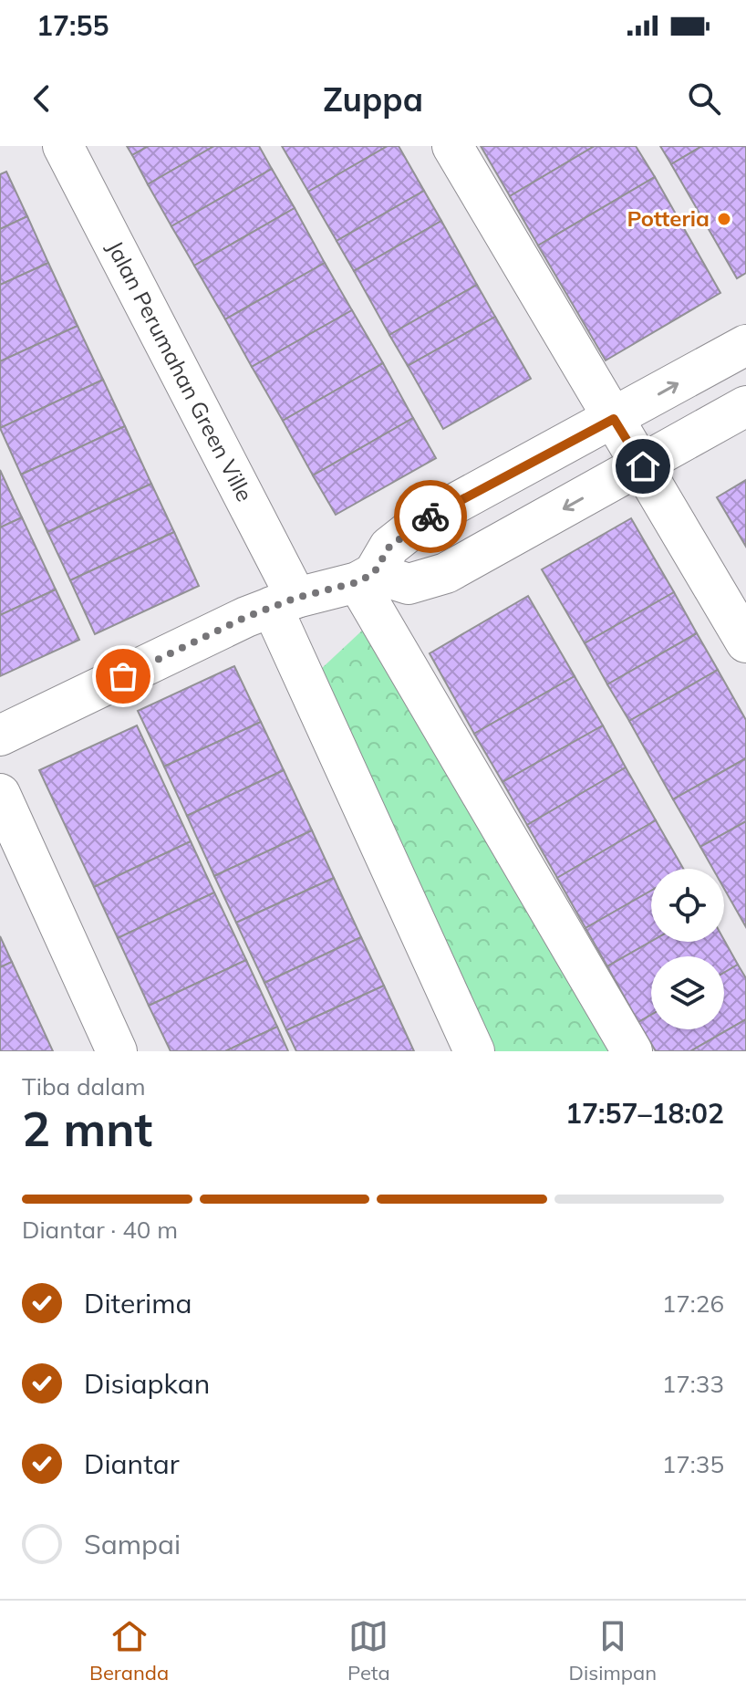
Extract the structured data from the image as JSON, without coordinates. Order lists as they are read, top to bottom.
{
  "streets": {
    "street": ["Jalan Perumahan Green Ville"]
  },
  "places": ["Potteria"],
  "page": {
    "status": "17:55",
    "header": "Zuppa",
    "heading": ["2 mnt", "Tiba dalam", "17:57–18:02"],
    "bar": "Diantar · 40 m",
    "list": [
      ["Diterima", "17:26"],
      ["Disiapkan", "17:33"],
      ["Diantar", "17:35"],
      "Sampai"
    ],
    "tabs": ["Beranda", "Peta", "Disimpan"]
  }
}
